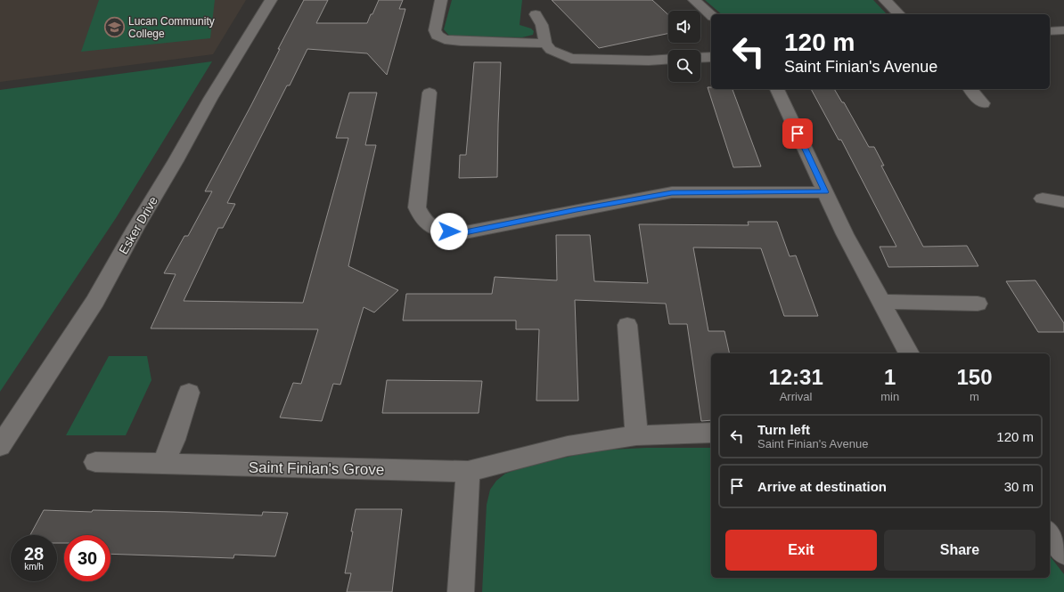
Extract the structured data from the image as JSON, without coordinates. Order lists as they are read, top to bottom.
{
  "streets": {
    "street": ["Esker Drive", "Saint Finian's Grove"]
  },
  "places": {
    "school or university": ["Lucan Community College"]
  },
  "page": {
    "turn": ["120 m", "Saint Finian's Avenue"],
    "eta": [
      "12:31",
      "Arrival",
      "1",
      "min",
      "150",
      "m"
    ],
    "list": [
      {
        "name": "Turn left",
        "note": "Saint Finian's Avenue",
        "value": "120 m"
      },
      {
        "name": "Arrive at destination",
        "value": "30 m"
      }
    ],
    "buttons": ["Exit", "Share"],
    "speed": "28 km/h",
    "limit": "30"
  }
}
